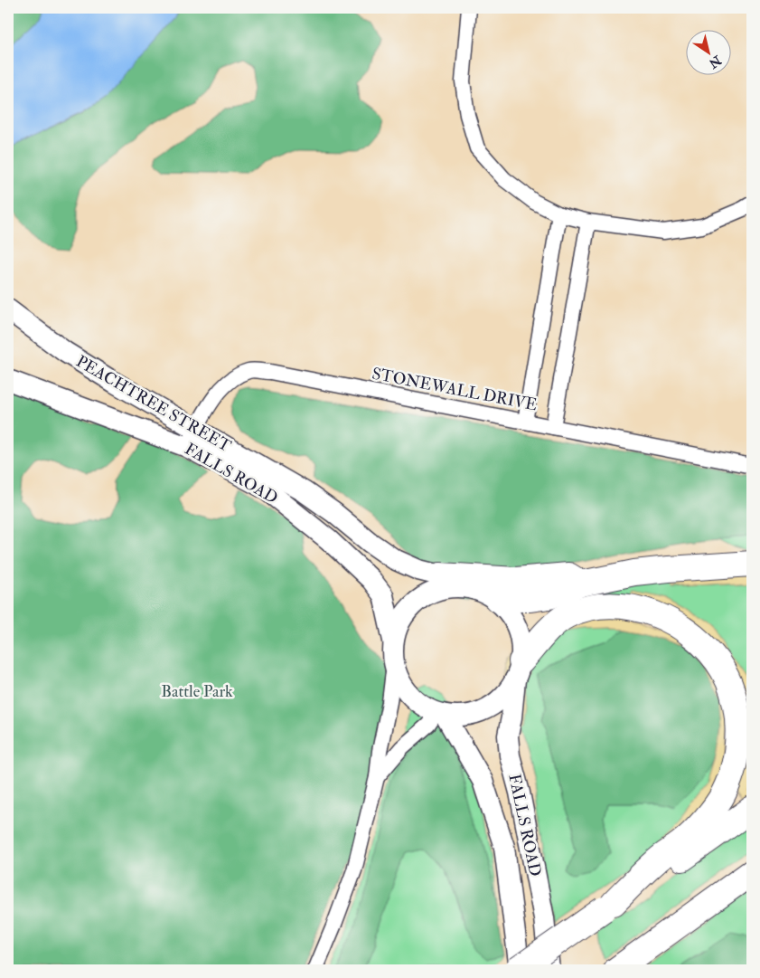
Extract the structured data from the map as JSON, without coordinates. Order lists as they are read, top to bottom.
{
  "streets": {
    "main road": ["PEACHTREE STREET", "FALLS ROAD"],
    "street": ["STONEWALL DRIVE"]
  },
  "crossings": [
    ["STONEWALL DRIVE", "PEACHTREE STREET"],
    ["STONEWALL DRIVE", "FALLS ROAD"],
    ["PEACHTREE STREET", "FALLS ROAD"]
  ],
  "parks": ["Battle Park"],
  "north": "bottom right"
}
